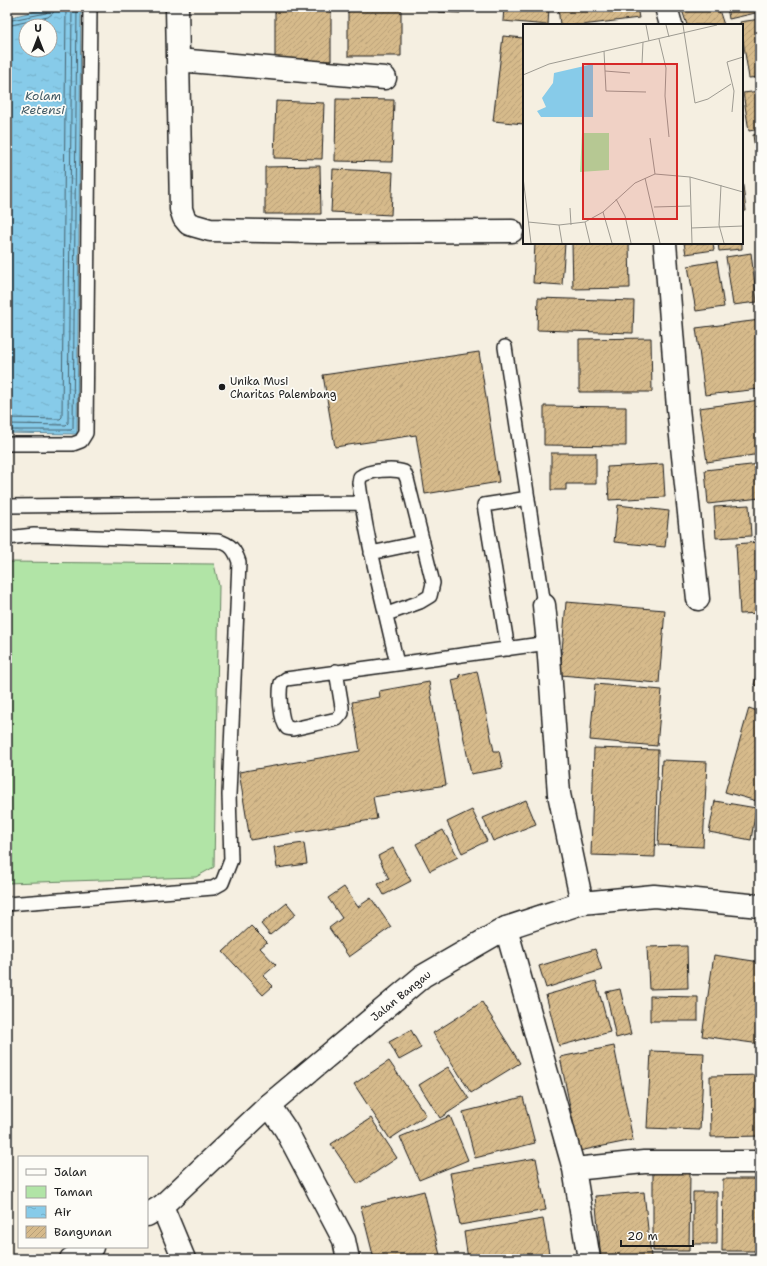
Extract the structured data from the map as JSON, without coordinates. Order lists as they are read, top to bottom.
{
  "streets": {
    "street": ["Jalan Bangau"]
  },
  "water": ["Kolam Retensi"],
  "places": ["Unika Musi Charitas Palembang"],
  "legend": [
    "Jalan",
    "Taman",
    "Air",
    "Bangunan"
  ],
  "scale_bar": "20 m",
  "north": "top"
}
